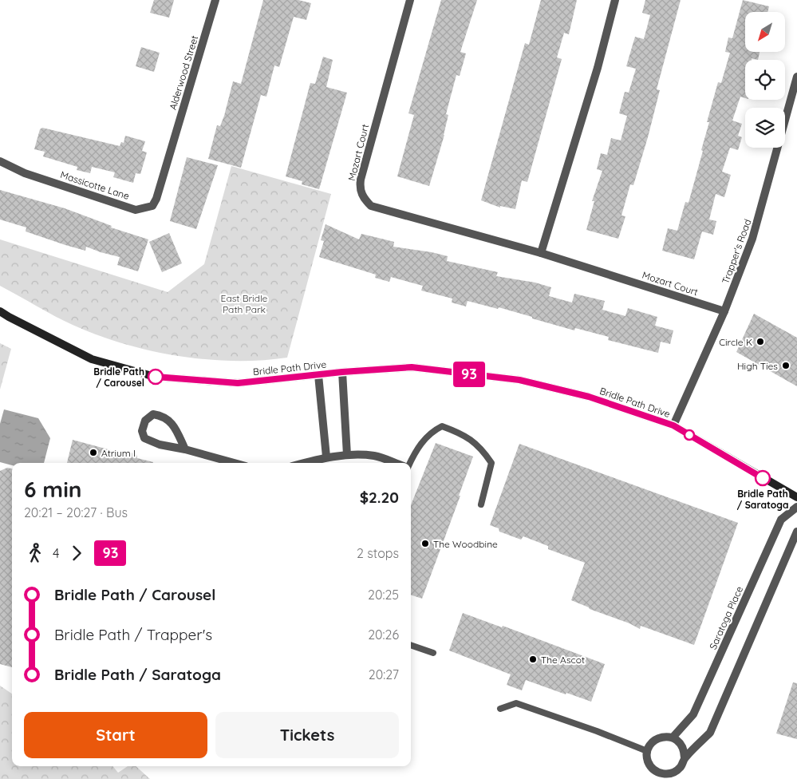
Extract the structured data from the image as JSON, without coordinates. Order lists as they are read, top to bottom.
{
  "streets": {
    "street": [
      "Alderwood Street",
      "Mozart Court",
      "Massicotte Lane",
      "Trapper's Road",
      "Bridle Path Drive",
      "Saratoga Place"
    ]
  },
  "crossings": [
    ["Alderwood Street", "Massicotte Lane"],
    ["Mozart Court", "Trapper's Road"],
    ["Trapper's Road", "Bridle Path Drive"]
  ],
  "parks": ["East Bridle Path Park"],
  "places": [
    "Circle K",
    "High Ties",
    "Bridle Path / Carousel",
    "Atrium I",
    "Bridle Path / Saratoga",
    "The Woodbine",
    "The Ascot"
  ],
  "lines": ["bus line 93"],
  "north": "bottom left",
  "page": {
    "on_map": "93",
    "heading": ["6 min", "20:21 – 20:27 · Bus", "$2.20"],
    "legs": ["4", "93", "2 stops"],
    "list": [
      {
        "name": "Bridle Path / Carousel",
        "value": "20:25"
      },
      {
        "name": "Bridle Path / Trapper's",
        "value": "20:26"
      },
      {
        "name": "Bridle Path / Saratoga",
        "value": "20:27"
      }
    ],
    "buttons": ["Start", "Tickets"]
  }
}
